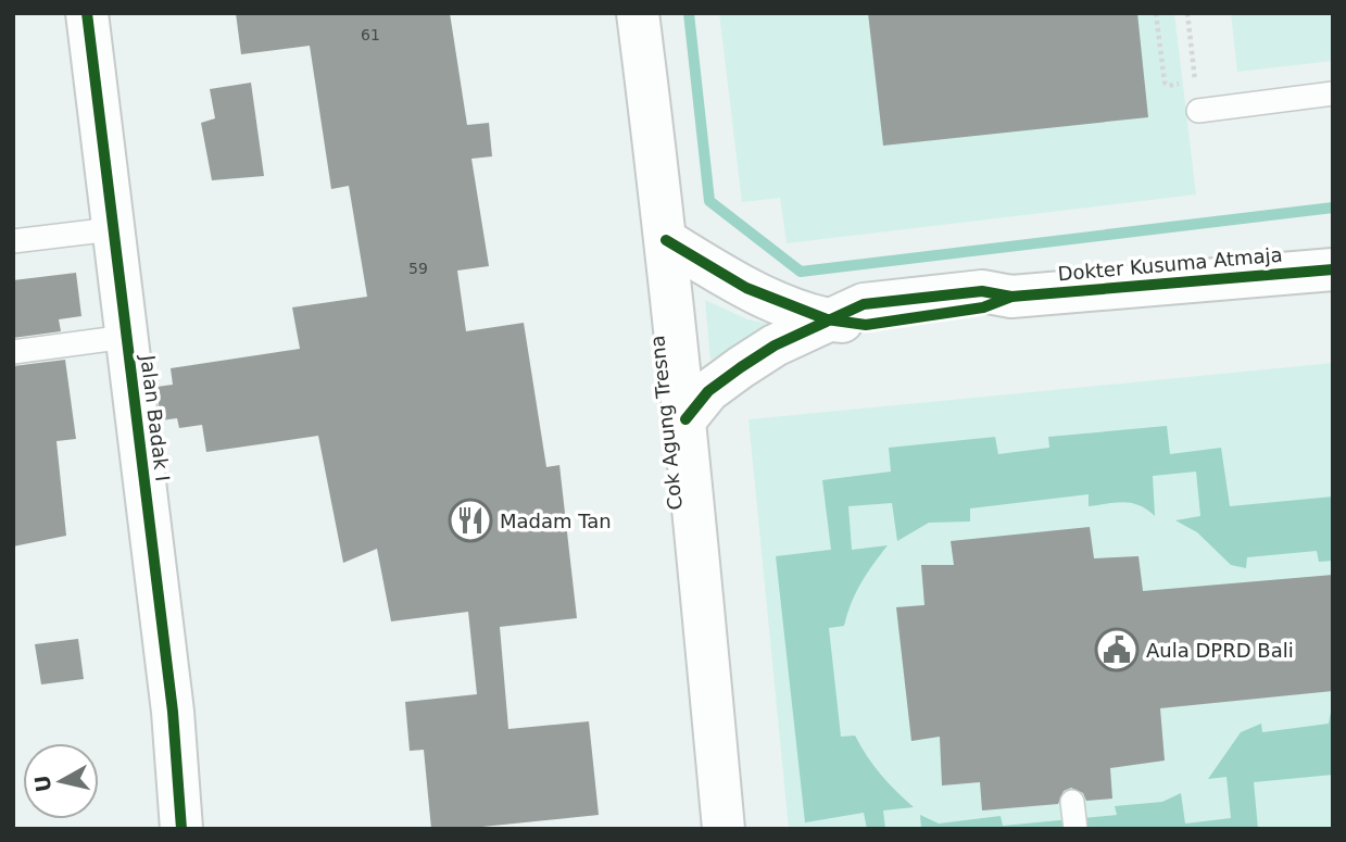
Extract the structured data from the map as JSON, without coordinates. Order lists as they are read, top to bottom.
{
  "streets": {
    "street": ["Dokter Kusuma Atmaja", "Jalan Badak I", "Cok Agung Tresna"]
  },
  "crossings": [
    ["Dokter Kusuma Atmaja", "Cok Agung Tresna"]
  ],
  "places": {
    "restaurant": ["Madam Tan"],
    "public building": ["Aula DPRD Bali"]
  },
  "house_numbers": ["61", "59"],
  "north": "left"
}
